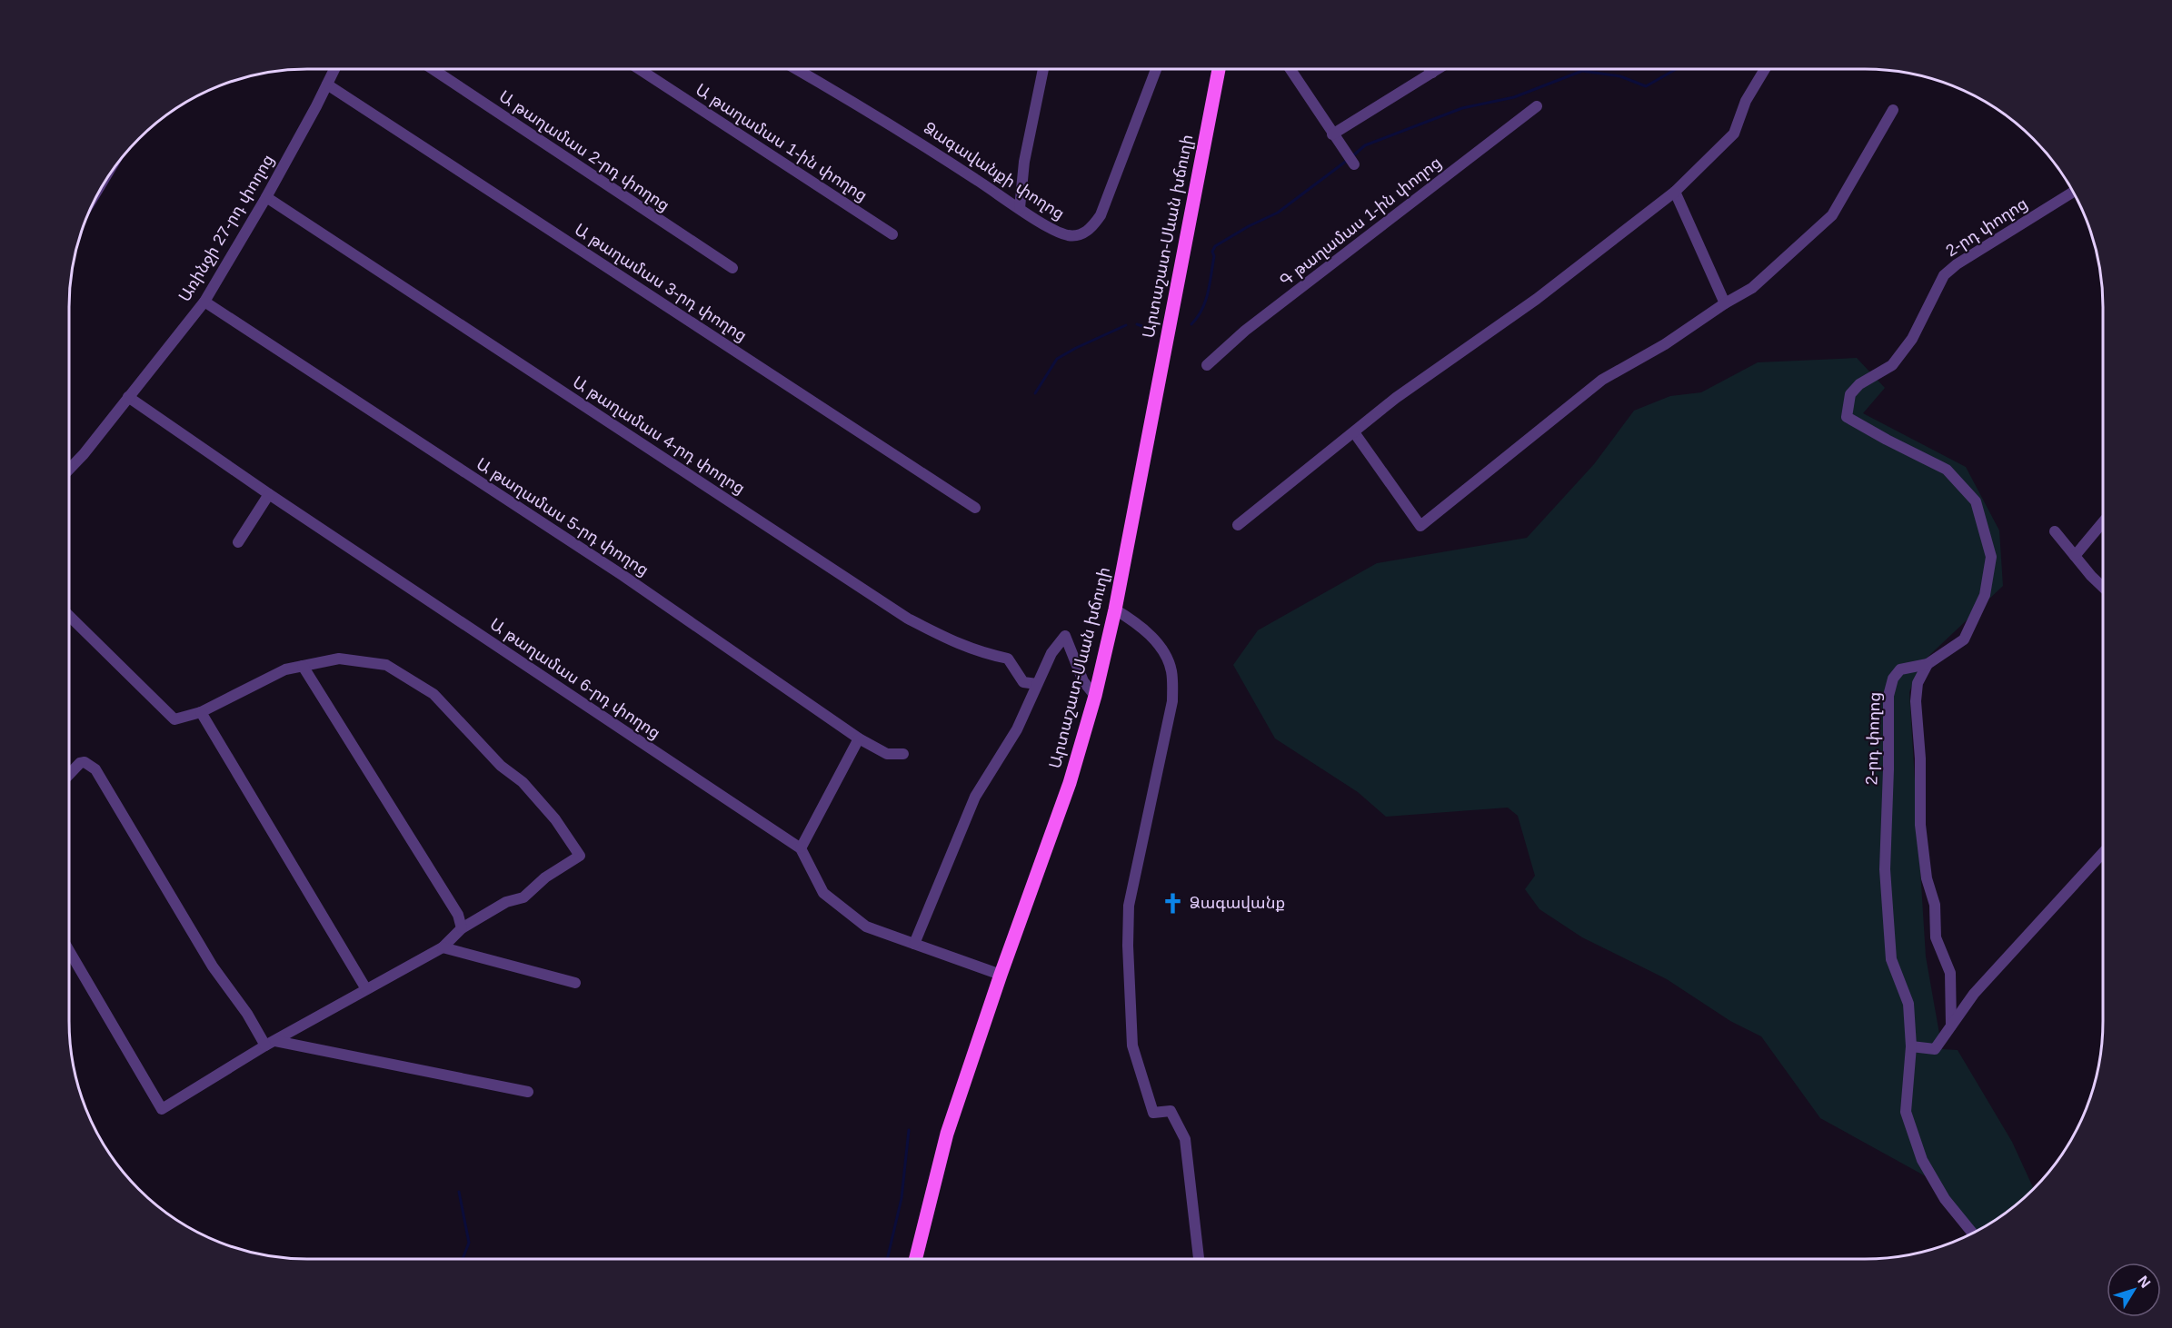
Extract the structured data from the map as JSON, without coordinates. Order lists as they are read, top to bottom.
{
  "streets": {
    "main road": ["Արտաշատ-Սևան խճուղի"],
    "street": [
      "Ա թաղամաս 1-ին փողոց",
      "Ա թաղամաս 2-րդ փողոց",
      "Ձագավանքի փողոց",
      "Գ թաղամաս 1-ին փողոց",
      "2-րդ փողոց",
      "Առինջի 27-րդ փողոց",
      "Ա թաղամաս 3-րդ փողոց",
      "Ա թաղամաս 4-րդ փողոց",
      "Ա թաղամաս 5-րդ փողոց",
      "Ա թաղամաս 6-րդ փողոց"
    ]
  },
  "crossings": [
    ["Առինջի 27-րդ փողոց", "Ա թաղամաս 3-րդ փողոց"],
    ["Առինջի 27-րդ փողոց", "Ա թաղամաս 4-րդ փողոց"],
    ["Առինջի 27-րդ փողոց", "Ա թաղամաս 5-րդ փողոց"],
    ["Առինջի 27-րդ փողոց", "Ա թաղամաս 6-րդ փողոց"],
    ["Արտաշատ-Սևան խճուղի", "Ա թաղամաս 6-րդ փողոց"]
  ],
  "places": {
    "church": ["Ձագավանք"]
  },
  "north": "top right"
}
